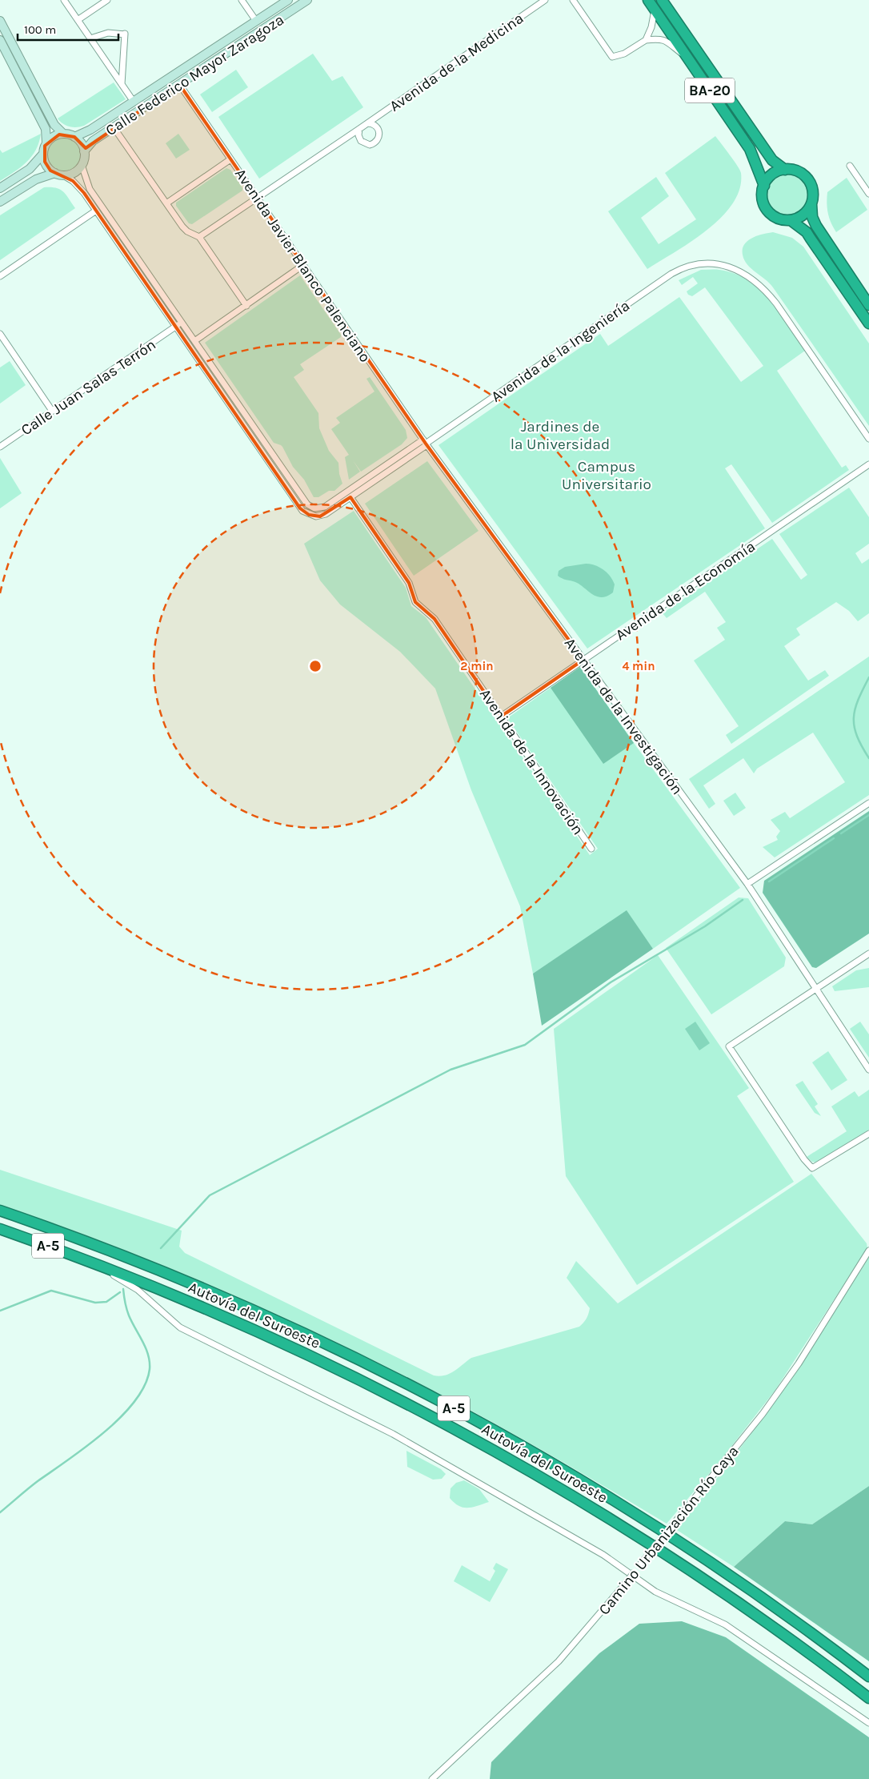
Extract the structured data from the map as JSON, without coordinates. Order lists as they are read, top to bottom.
{
  "streets": {
    "highway": ["BA-20", "A-5", "Autovía del Suroeste"],
    "main road": ["Calle Federico Mayor Zaragoza"],
    "street": [
      "Avenida de la Medicina",
      "Avenida Javier Blanco Palenciano",
      "Avenida de la Ingeniería",
      "Calle Juan Salas Terrón",
      "Avenida de la Economía",
      "Avenida de la Investigación",
      "Avenida de la Innovación",
      "Camino Urbanización Río Caya"
    ]
  },
  "crossings": [
    ["Calle Federico Mayor Zaragoza", "Avenida Javier Blanco Palenciano"],
    ["Avenida Javier Blanco Palenciano", "Avenida de la Ingeniería"],
    ["Avenida Javier Blanco Palenciano", "Avenida de la Investigación"],
    ["Avenida de la Ingeniería", "Avenida de la Investigación"],
    ["Avenida de la Economía", "Avenida de la Investigación"],
    ["Avenida de la Economía", "Avenida de la Innovación"]
  ],
  "parks": ["Jardines de la Universidad", "Campus Universitario"],
  "scale_bar": "100 m",
  "rings": ["2 min", "4 min"]
}
